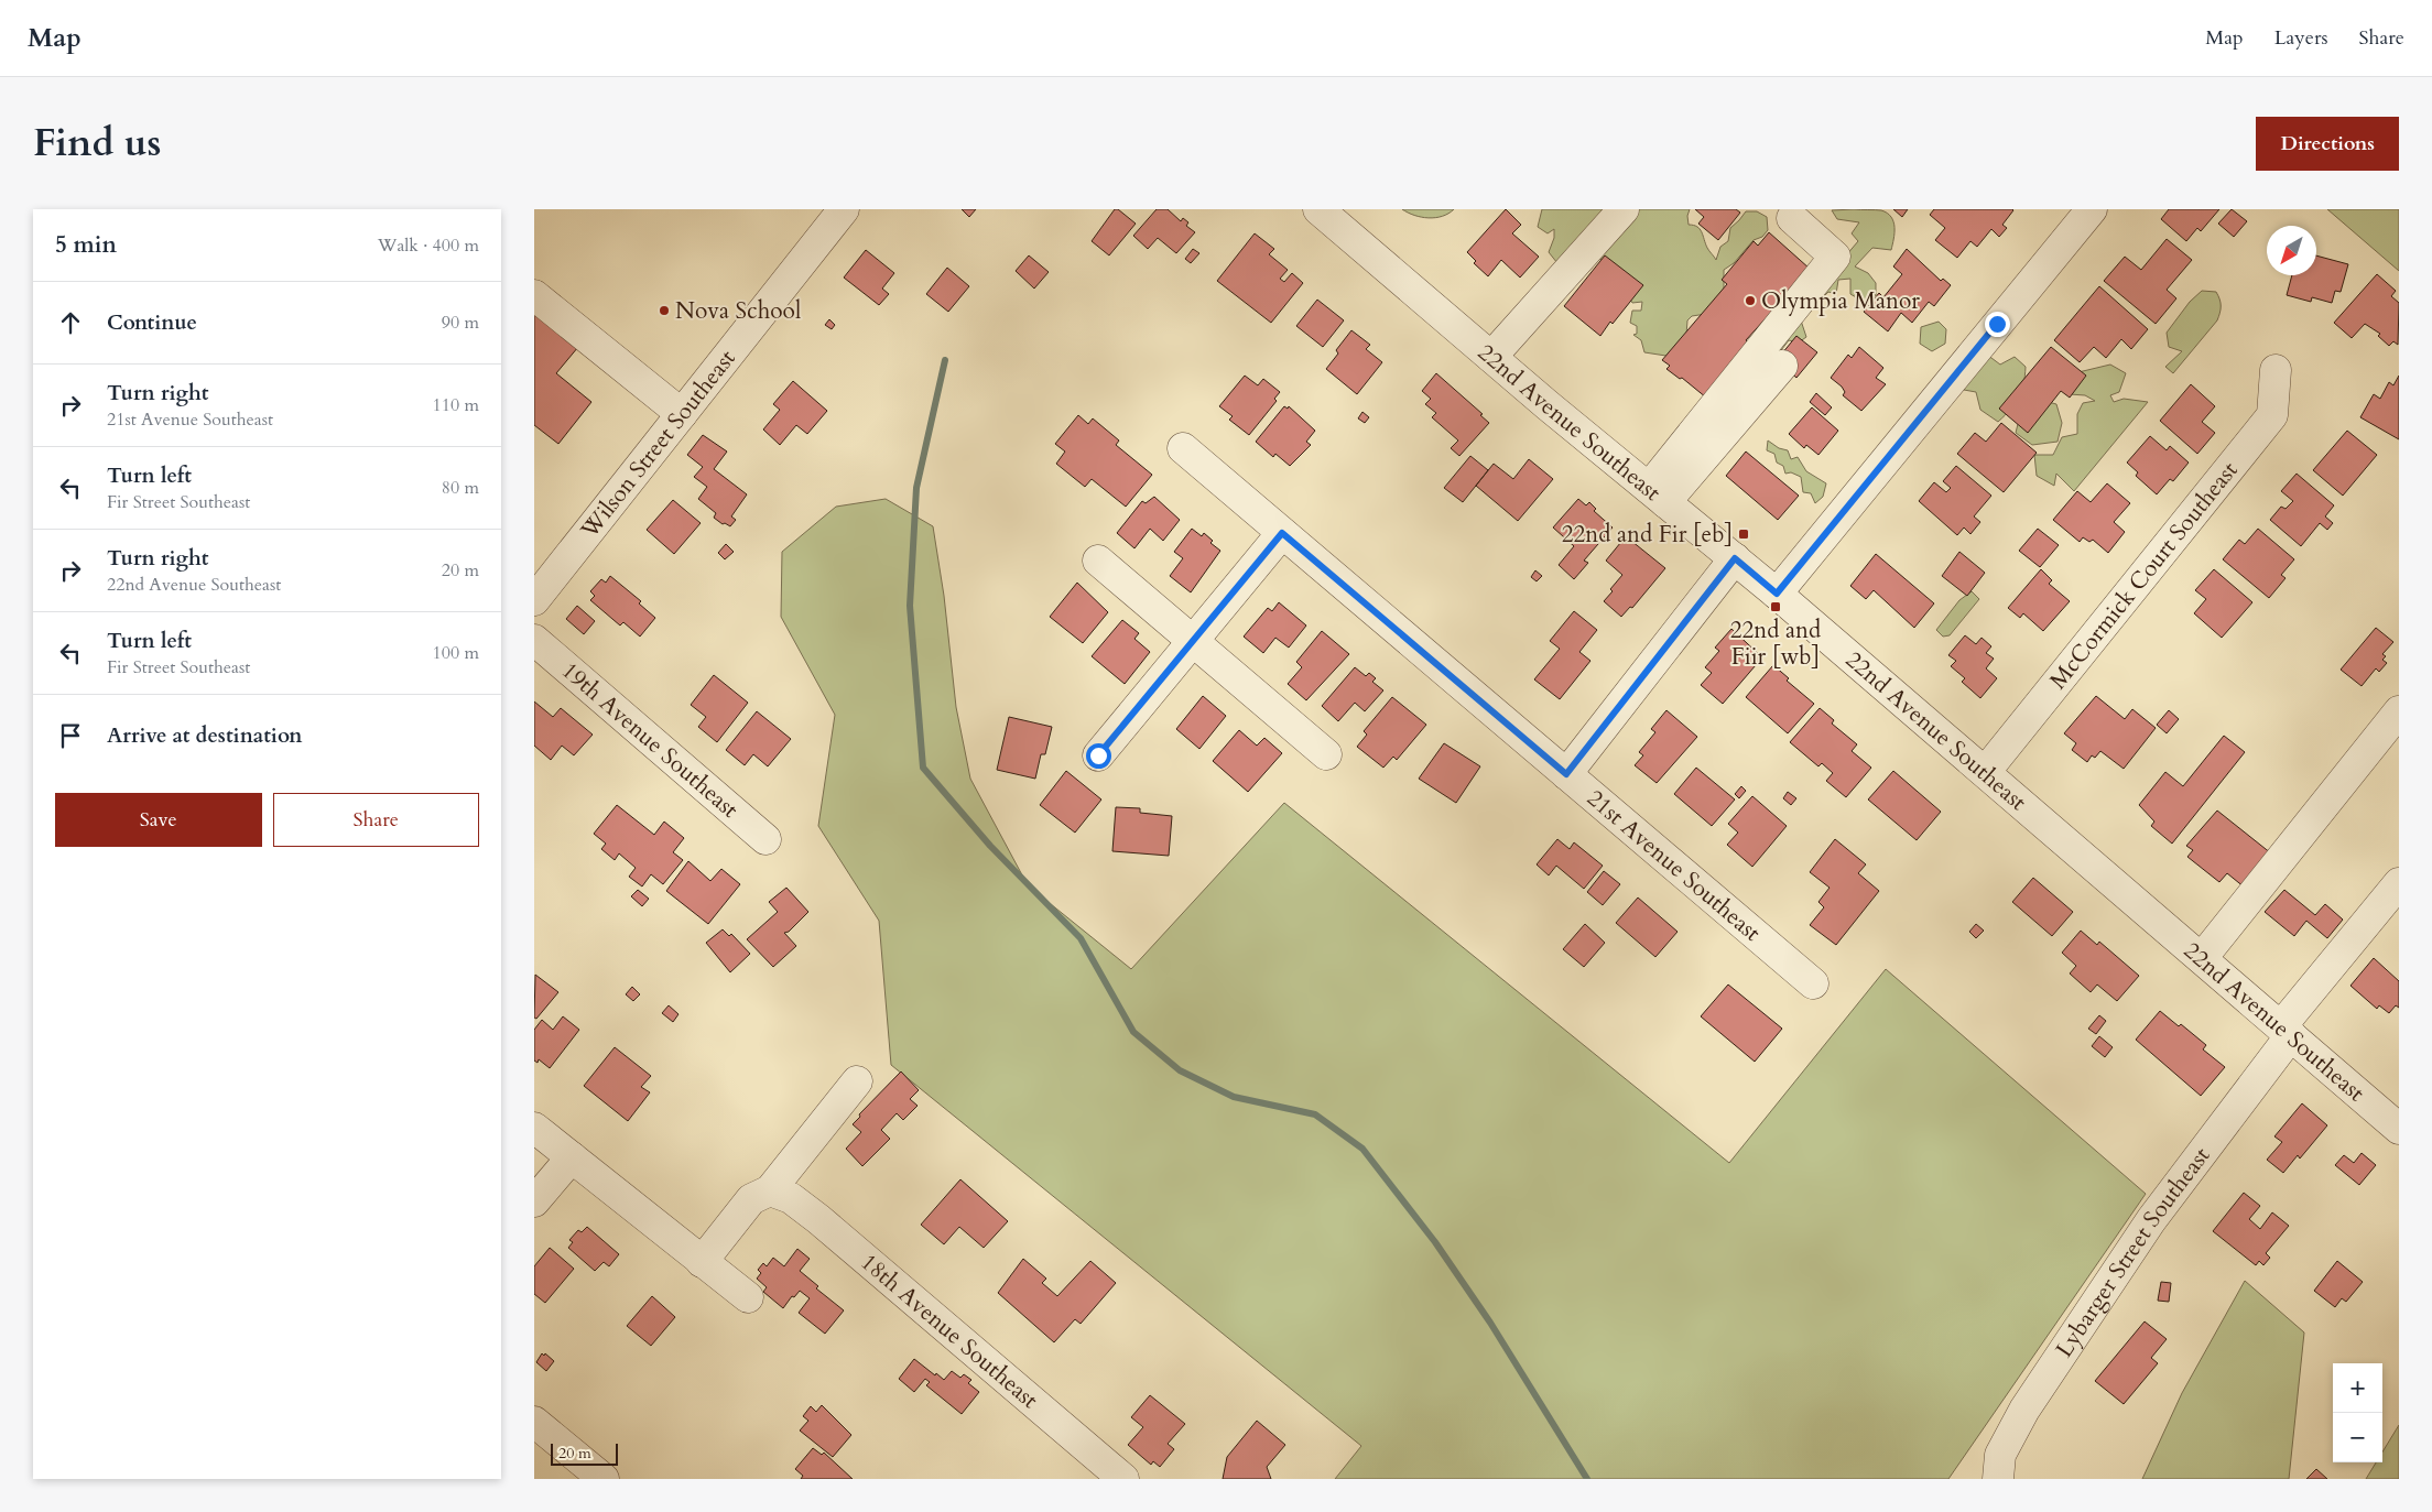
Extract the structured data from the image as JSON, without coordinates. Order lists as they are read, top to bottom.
{
  "streets": {
    "street": [
      "22nd Avenue Southeast",
      "Wilson Street Southeast",
      "McCormick Court Southeast",
      "19th Avenue Southeast",
      "21st Avenue Southeast",
      "Lybarger Street Southeast",
      "18th Avenue Southeast"
    ]
  },
  "crossings": [
    ["22nd Avenue Southeast", "McCormick Court Southeast"],
    ["22nd Avenue Southeast", "Lybarger Street Southeast"]
  ],
  "places": {
    "other": ["Olympia Manor", "Nova School"],
    "transit": ["22nd and Fir [eb]", "22nd and Fiir [wb]"]
  },
  "scale_bar": "20 m",
  "north": "bottom left",
  "page": {
    "header": "Map",
    "nav": ["Map", "Layers", "Share"],
    "title": "Find us",
    "buttons": [
      "Directions",
      ["Save", "Share"]
    ],
    "heading": ["5 min", "Walk · 400 m"],
    "list": [
      ["Continue", "90 m"],
      ["Turn right", "21st Avenue Southeast", "110 m"],
      ["Turn left", "Fir Street Southeast", "80 m"],
      ["Turn right", "22nd Avenue Southeast", "20 m"],
      ["Turn left", "Fir Street Southeast", "100 m"],
      "Arrive at destination"
    ],
    "map_buttons": ["+", "−"],
    "scale": "20 m"
  }
}
